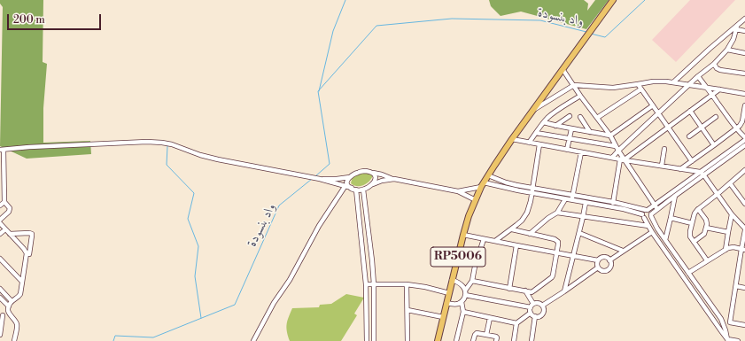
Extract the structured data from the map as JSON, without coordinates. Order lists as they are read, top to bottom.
{
  "streets": {
    "main road": ["RP5006"]
  },
  "water": ["واد بنسودة"],
  "scale_bar": "200 m"
}
